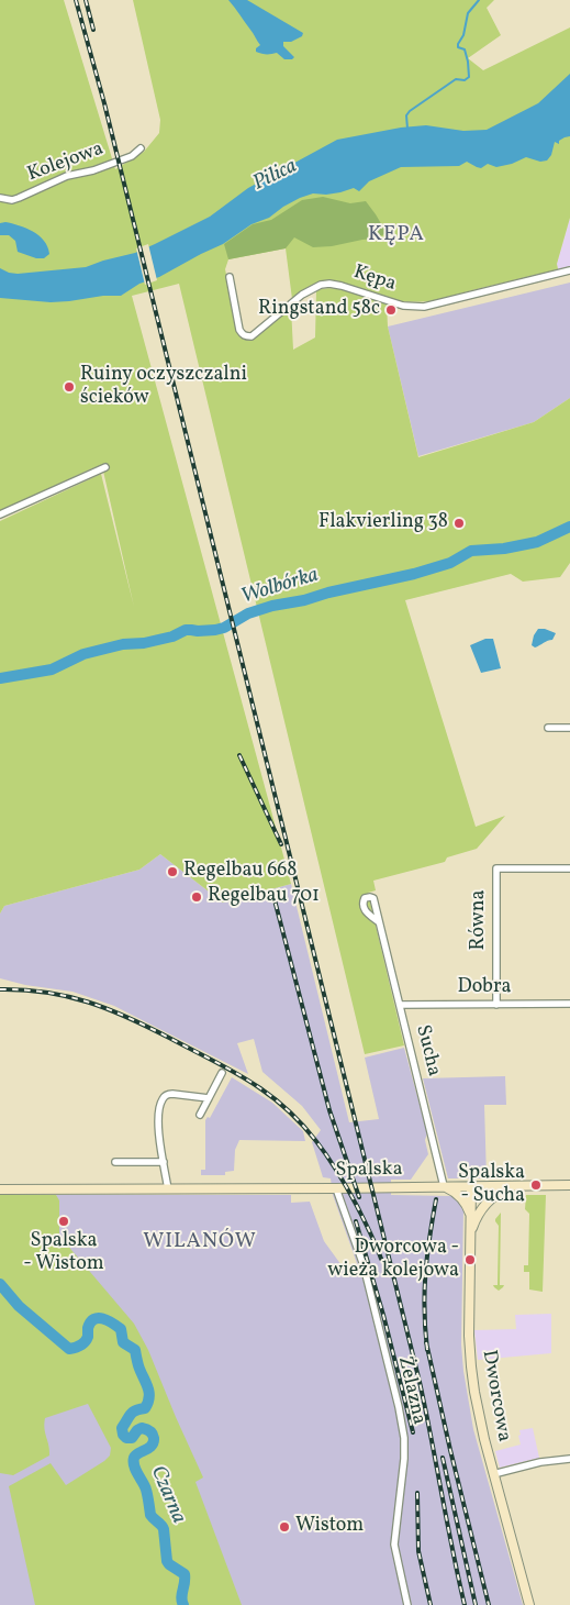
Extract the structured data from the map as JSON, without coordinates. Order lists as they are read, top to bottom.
{
  "streets": {
    "street": [
      "Kolejowa",
      "Kępa",
      "Równa",
      "Dobra",
      "Sucha",
      "Spalska",
      "Żelazna",
      "Dworcowa"
    ]
  },
  "crossings": [
    ["Równa", "Dobra"],
    ["Dobra", "Sucha"],
    ["Sucha", "Spalska"],
    ["Spalska", "Żelazna"],
    ["Spalska", "Dworcowa"]
  ],
  "districts": ["KĘPA", "WILANÓW"],
  "water": ["Pilica", "Wolbórka", "Czarna"],
  "places": [
    "Ringstand 58c",
    "Ruiny oczyszczalni ścieków",
    "Flakvierling 38",
    "Regelbau 668",
    "Regelbau 701",
    "Spalska - Sucha",
    "Spalska - Wistom",
    "Dworcowa - wieża kolejowa",
    "Wistom"
  ]
}
